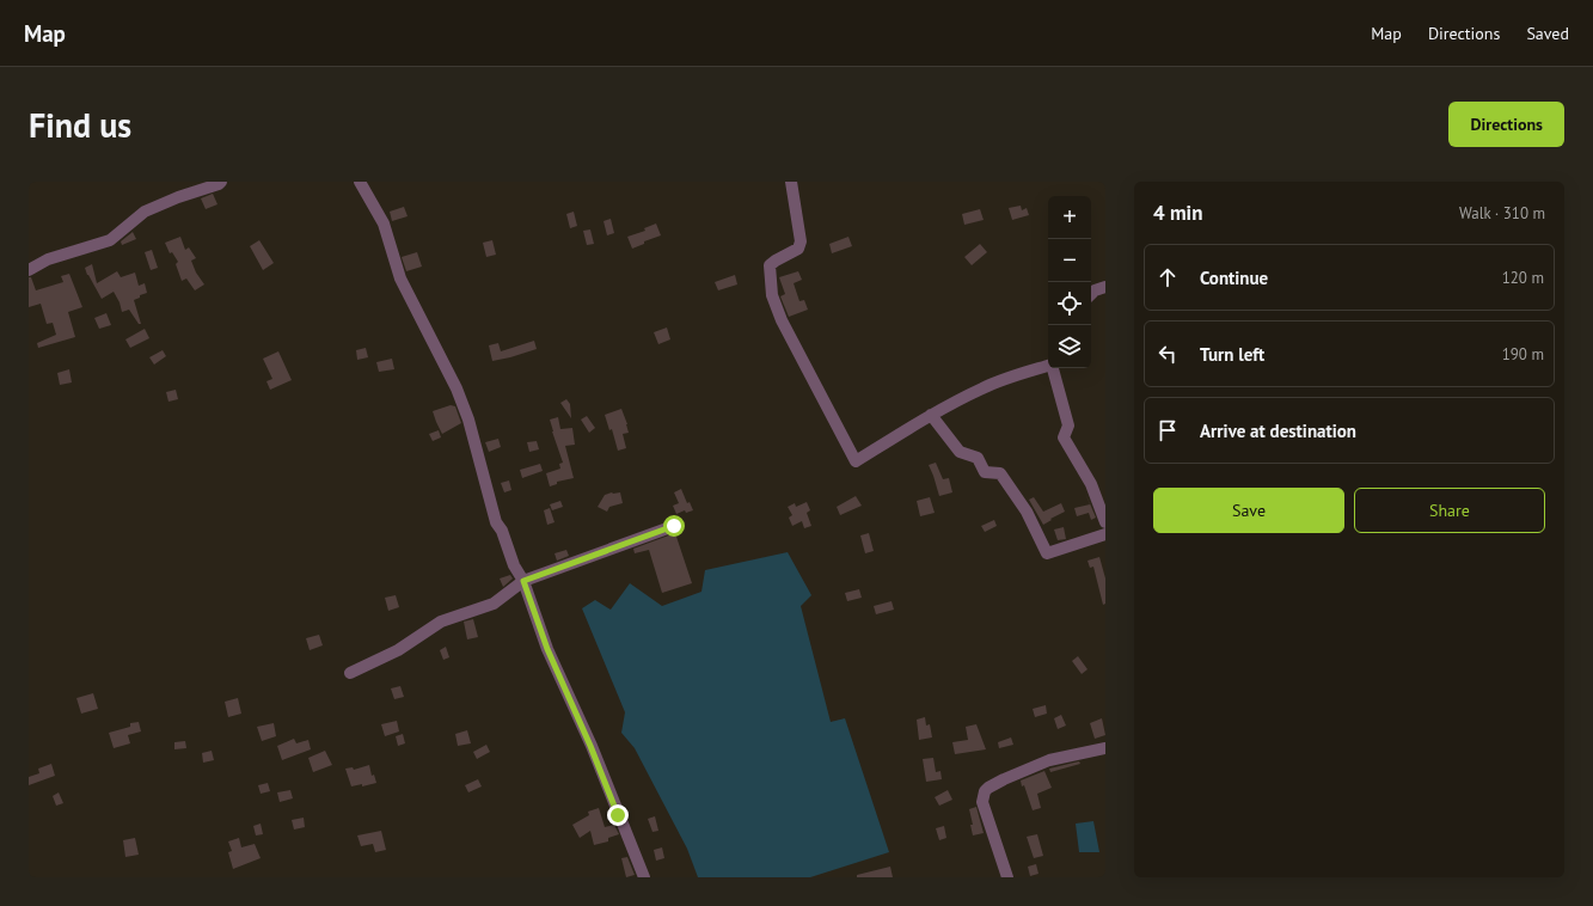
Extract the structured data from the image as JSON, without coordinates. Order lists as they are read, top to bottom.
{
  "page": {
    "header": "Map",
    "nav": ["Map", "Directions", "Saved"],
    "buttons": [
      "Directions",
      ["Save", "Share"]
    ],
    "title": "Find us",
    "heading": ["4 min", "Walk · 310 m"],
    "map_buttons": ["+", "−"],
    "list": [
      ["Continue", "120 m"],
      ["Turn left", "190 m"],
      "Arrive at destination"
    ]
  }
}
